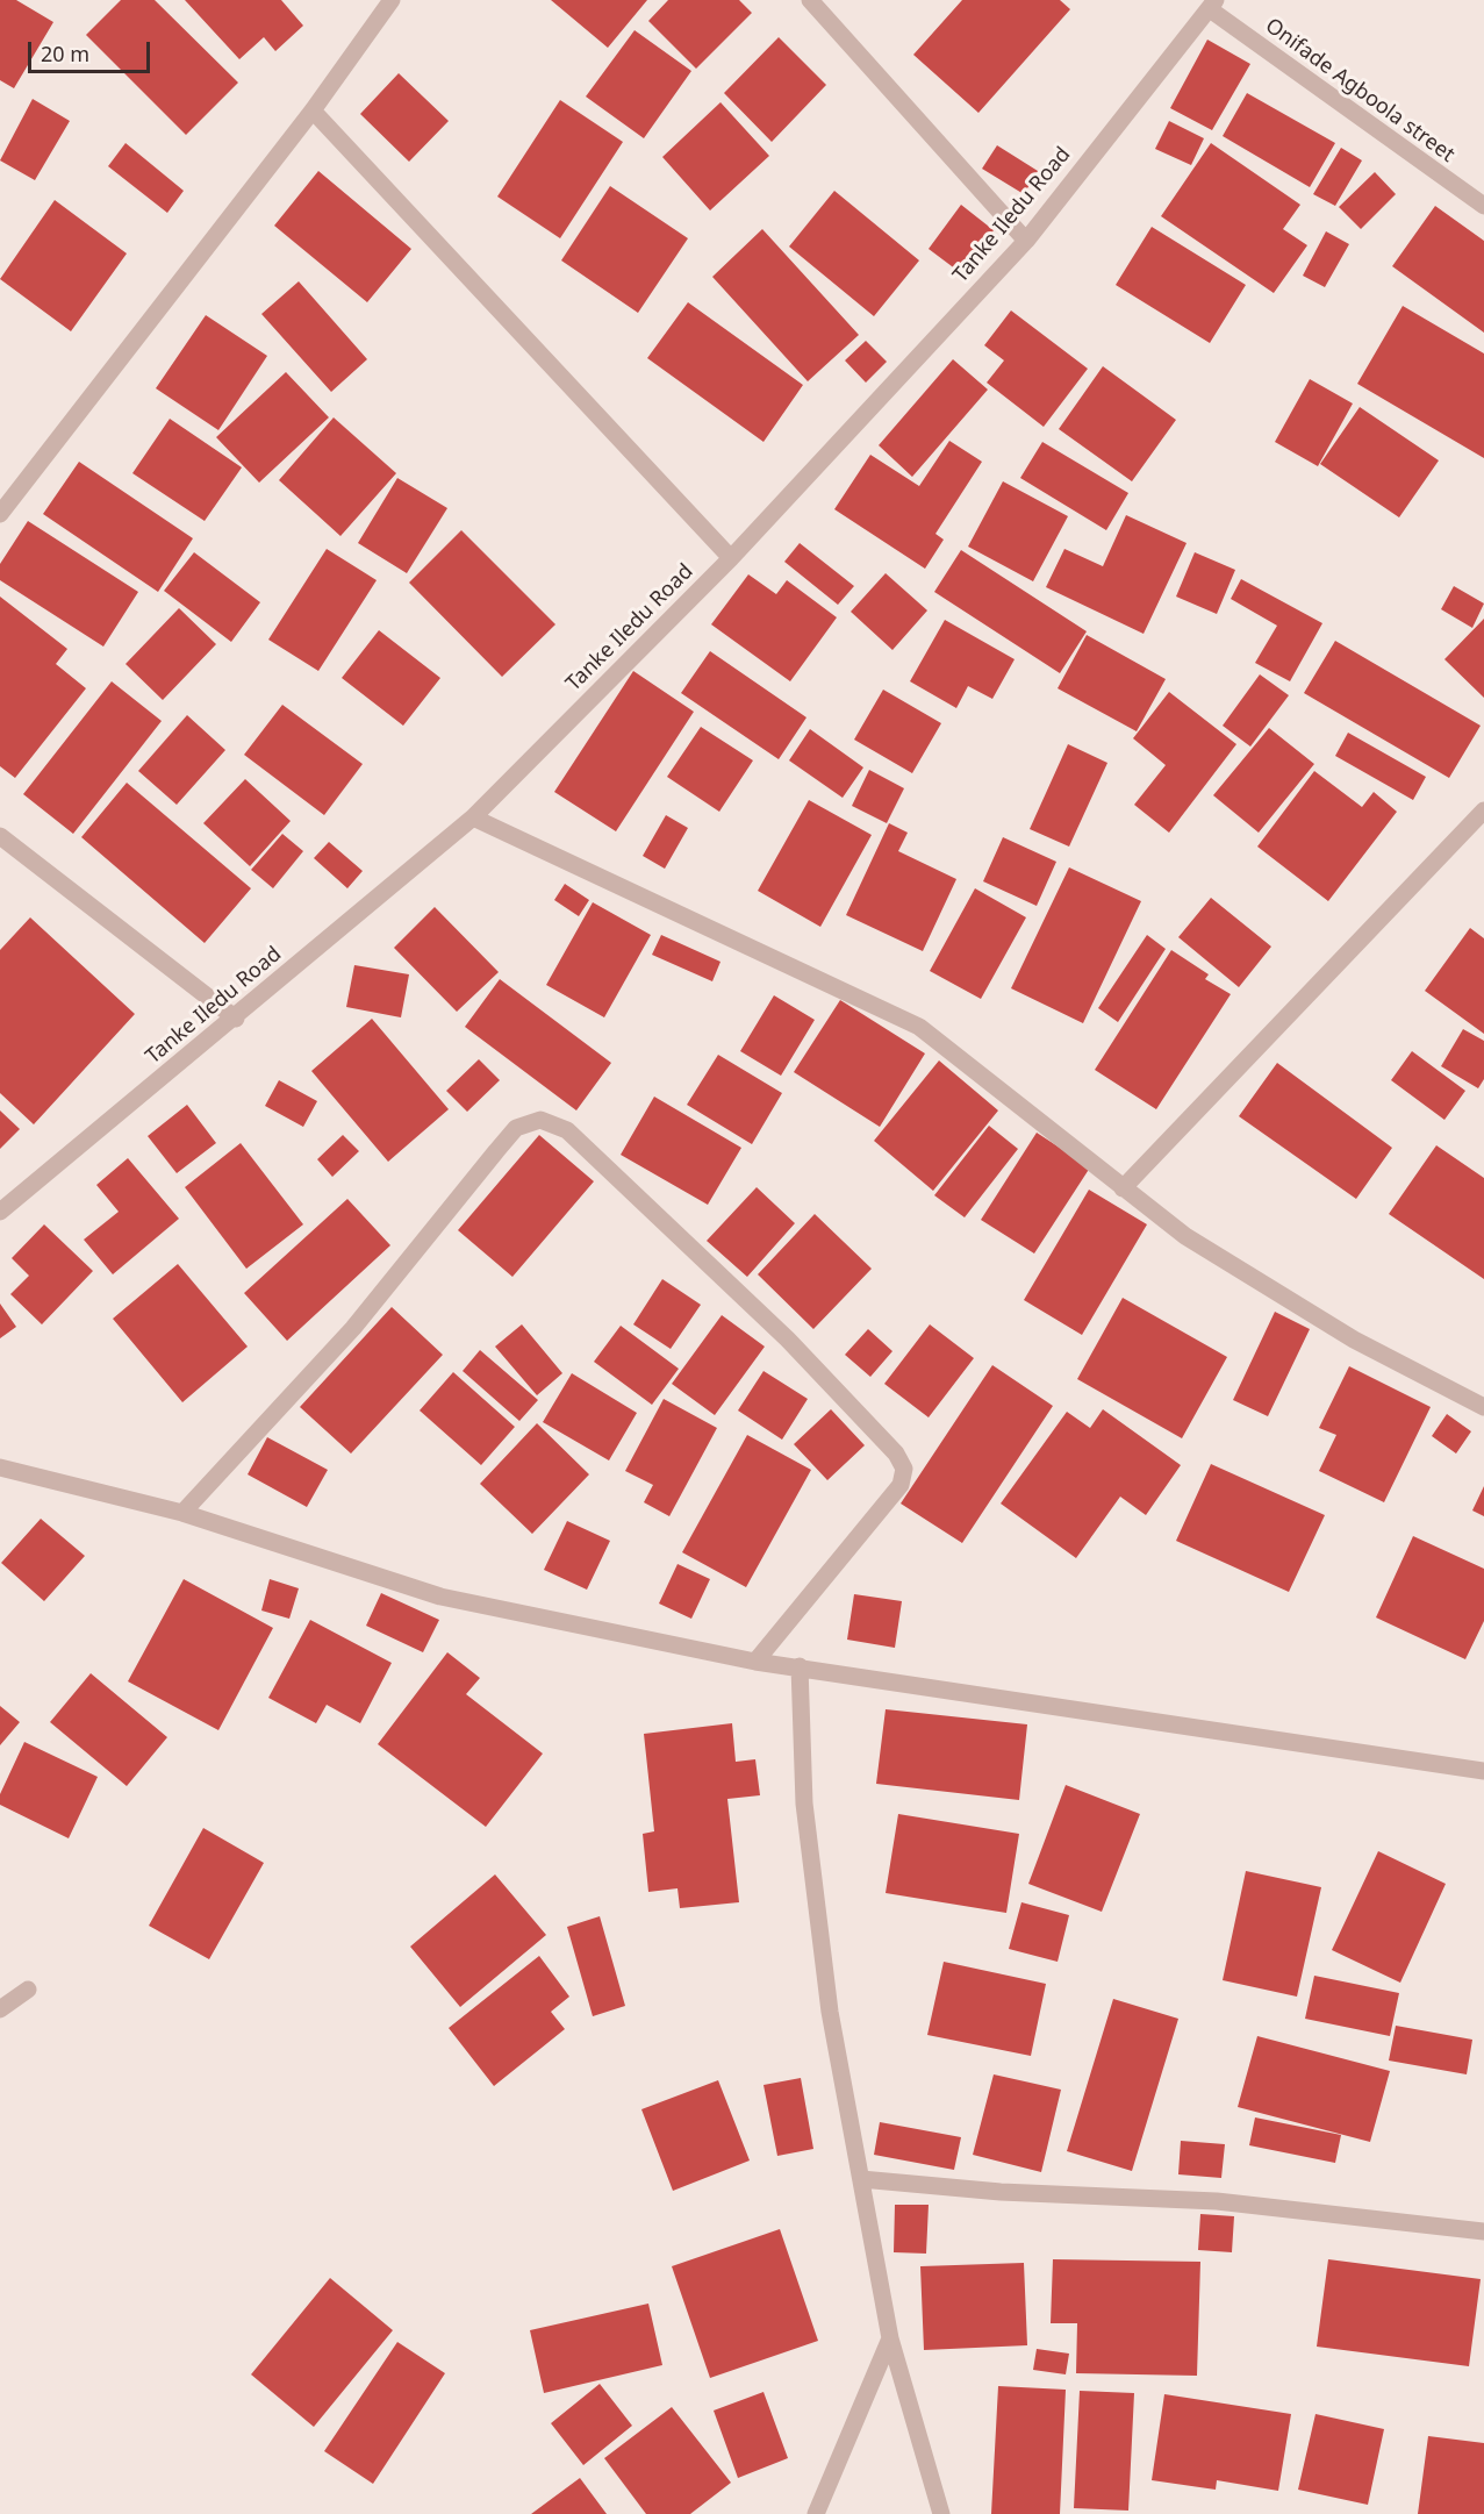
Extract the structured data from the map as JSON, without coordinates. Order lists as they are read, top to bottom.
{
  "streets": {
    "street": ["Onifade Agboola street", "Tanke Iledu Road"]
  },
  "crossings": [
    ["Onifade Agboola street", "Tanke Iledu Road"]
  ],
  "scale_bar": "20 m"
}
